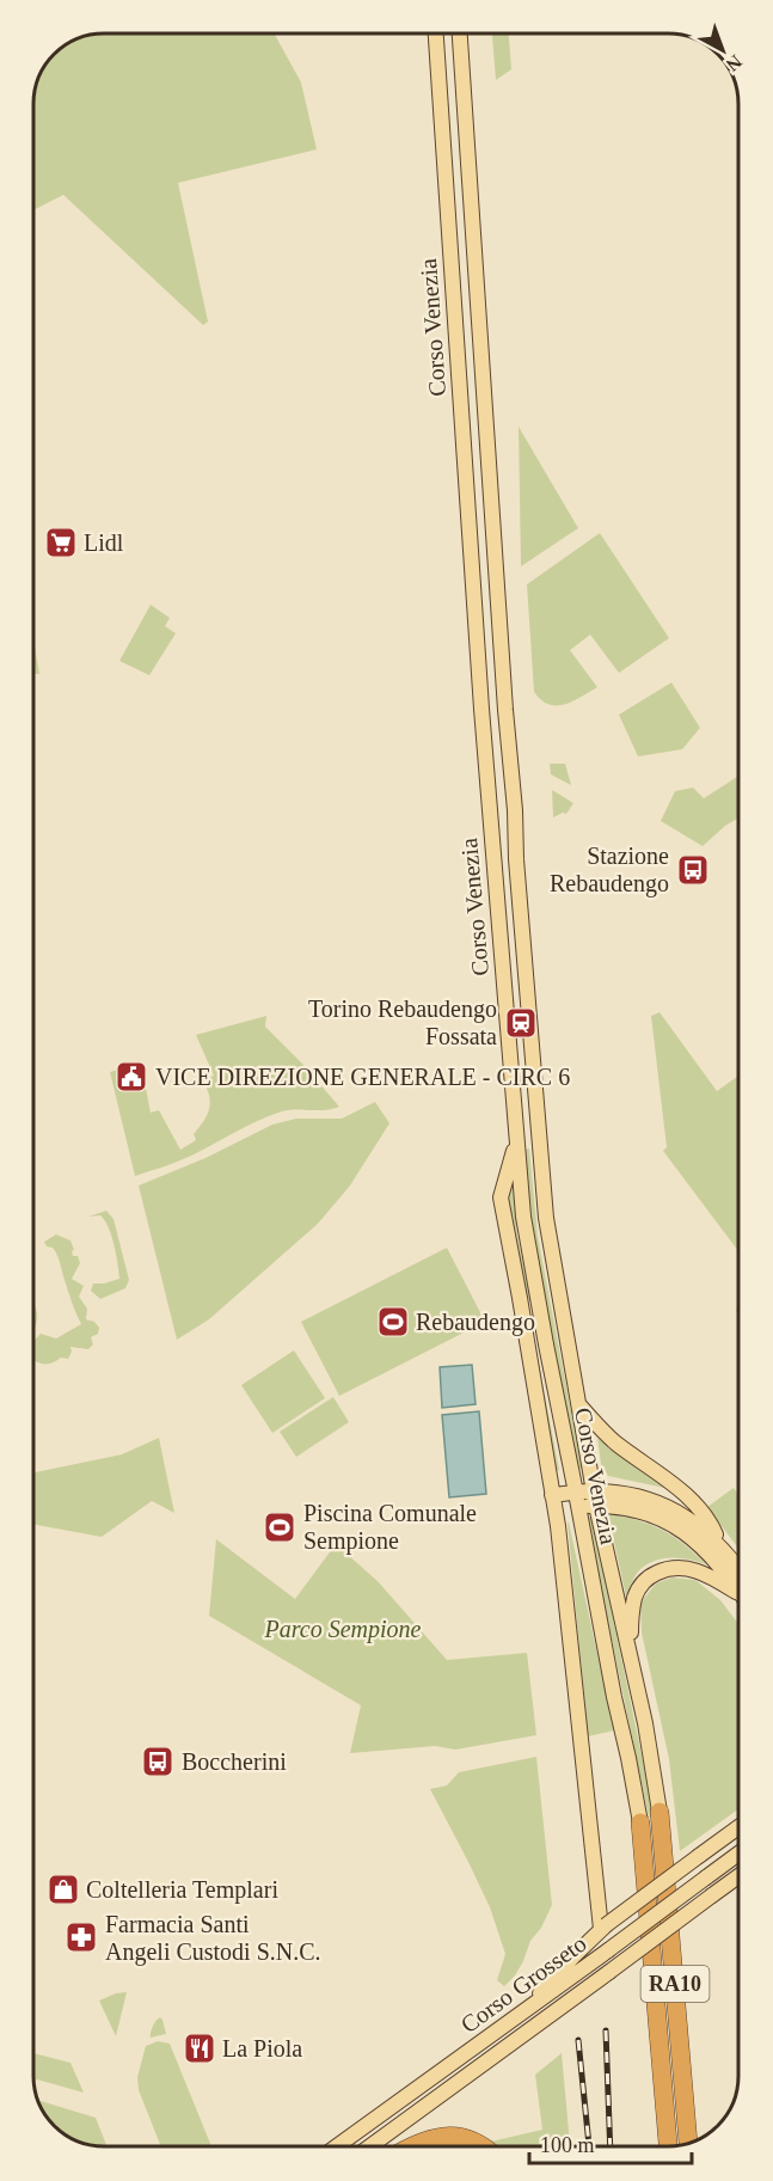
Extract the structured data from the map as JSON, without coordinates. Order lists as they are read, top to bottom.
{
  "streets": {
    "highway": ["RA10"],
    "main road": ["Corso Venezia", "Corso Grosseto"]
  },
  "crossings": [
    ["Corso Venezia", "RA10"]
  ],
  "parks": ["Parco Sempione"],
  "places": {
    "supermarket": ["Lidl"],
    "bus stop": ["Stazione Rebaudengo", "Boccherini"],
    "station": ["Torino Rebaudengo Fossata"],
    "public building": ["VICE DIREZIONE GENERALE - CIRC 6"],
    "sports": ["Rebaudengo", "Piscina Comunale Sempione"],
    "shop": ["Coltelleria Templari"],
    "pharmacy": ["Farmacia Santi Angeli Custodi S.N.C."],
    "restaurant": ["La Piola"]
  },
  "scale_bar": "100 m",
  "north": "bottom right"
}
